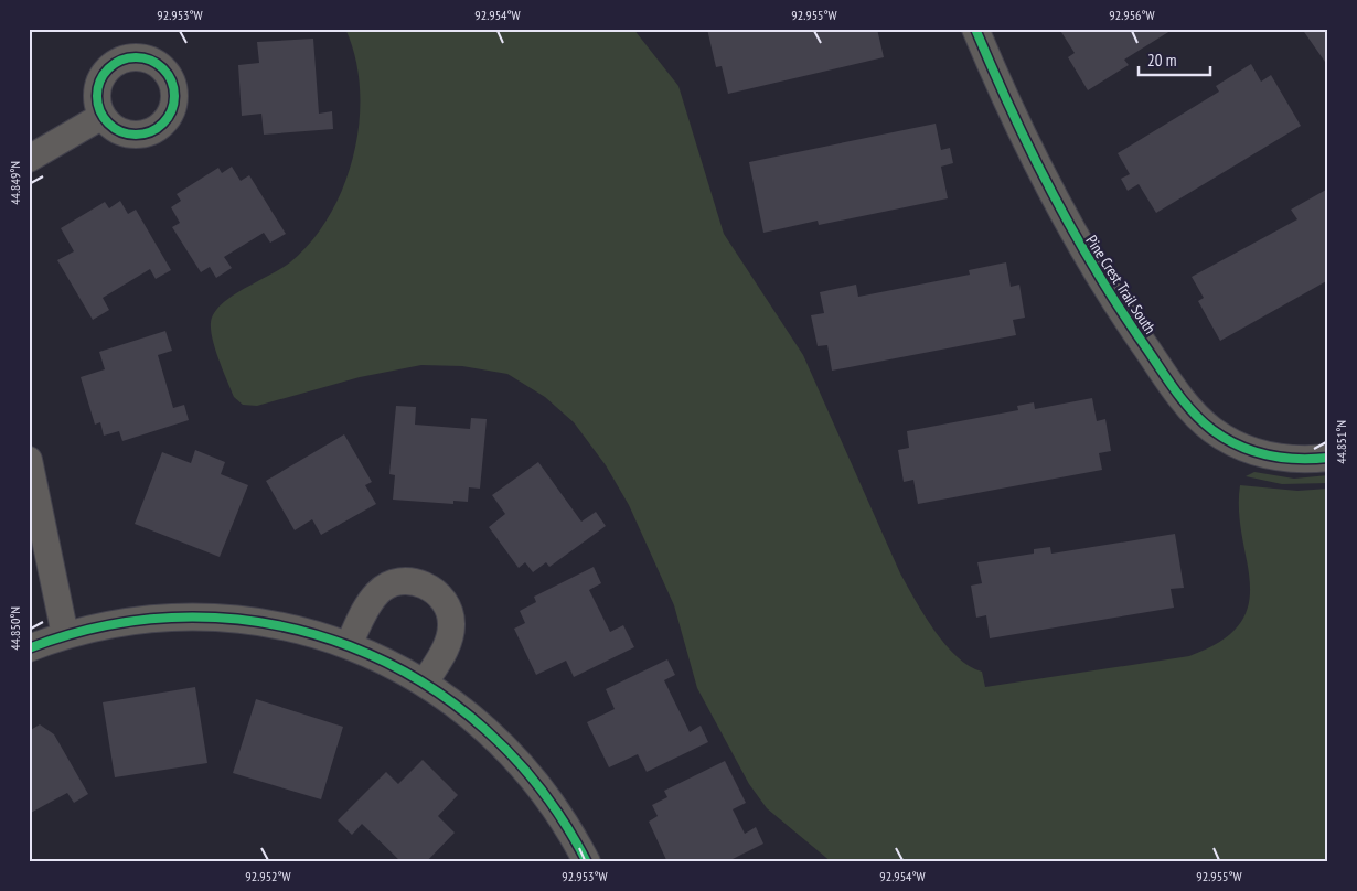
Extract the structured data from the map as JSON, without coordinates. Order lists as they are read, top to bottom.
{
  "streets": {
    "street": ["Pine Crest Trail South"]
  },
  "scale_bar": "20 m",
  "coordinates": [
    "92.953°W",
    "92.954°W",
    "92.955°W",
    "92.956°W",
    "44.849°N",
    "44.851°N",
    "44.850°N",
    "92.952°W"
  ]
}
